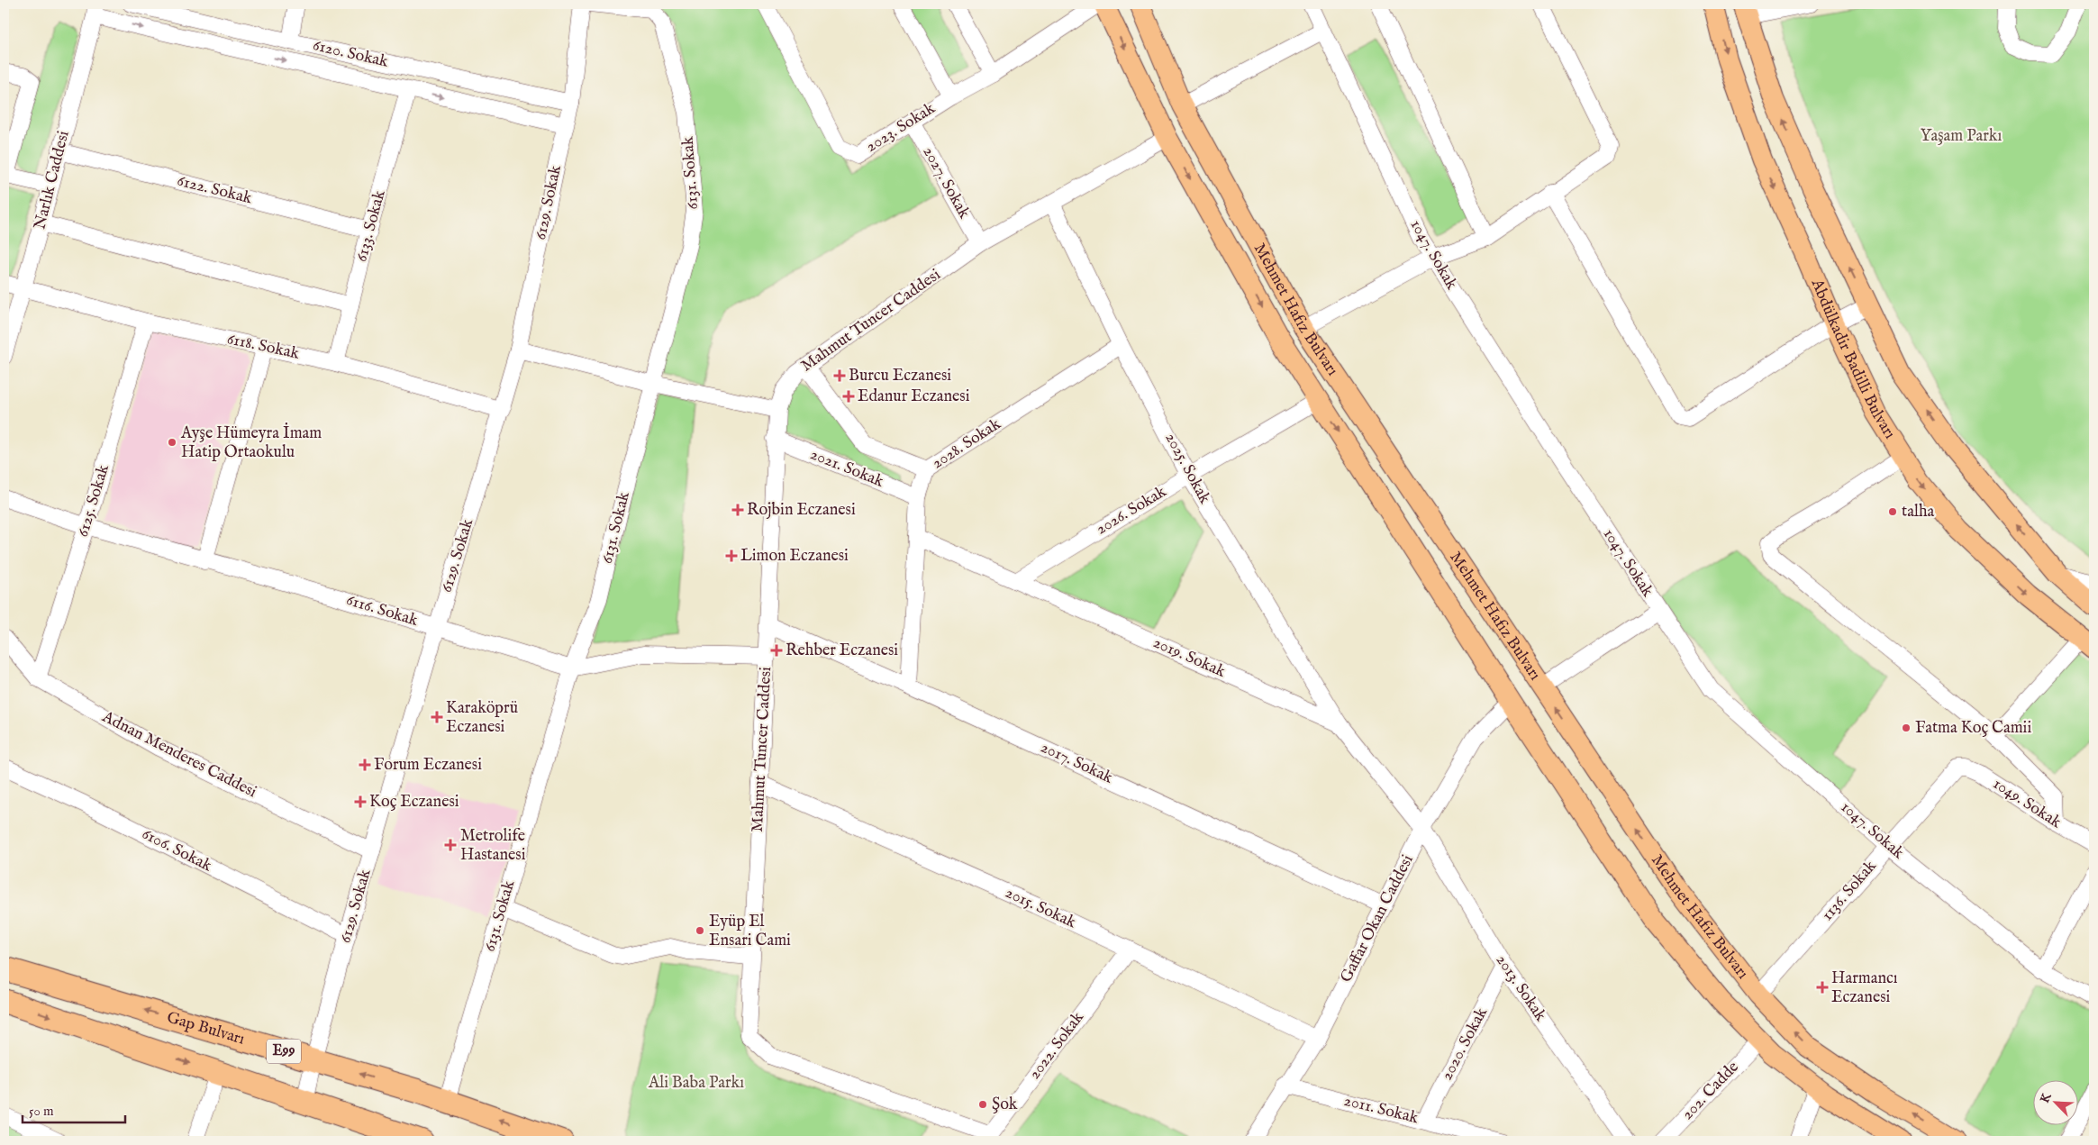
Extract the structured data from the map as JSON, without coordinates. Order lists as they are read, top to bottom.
{
  "streets": {
    "highway": ["Gap Bulvarı", "E99"],
    "main road": ["Mehmet Hafız Bulvarı", "Abdülkadir Badilli Bulvarı"],
    "street": [
      "6120. Sokak",
      "2023. Sokak",
      "6131. Sokak",
      "Narlık Caddesi",
      "2027. Sokak",
      "6122. Sokak",
      "6129. Sokak",
      "6133. Sokak",
      "1047. Sokak",
      "Mahmut Tuncer Caddesi",
      "6118. Sokak",
      "2028. Sokak",
      "2021. Sokak",
      "2025. Sokak",
      "6125. Sokak",
      "2026. Sokak",
      "6116. Sokak",
      "2019. Sokak",
      "Adnan Menderes Caddesi",
      "2017. Sokak",
      "1049. Sokak",
      "6106. Sokak",
      "1136. Sokak",
      "2015. Sokak",
      "Gaffar Okan Caddesi",
      "2013. Sokak",
      "2020. Sokak",
      "2022. Sokak",
      "202. Cadde",
      "2011. Sokak"
    ]
  },
  "crossings": [
    ["6120. Sokak", "6129. Sokak"],
    ["2023. Sokak", "2027. Sokak"],
    ["6131. Sokak", "6116. Sokak"],
    ["6131. Sokak", "Gap Bulvarı"],
    ["Narlık Caddesi", "6122. Sokak"],
    ["Narlık Caddesi", "6118. Sokak"],
    ["2027. Sokak", "Mahmut Tuncer Caddesi"],
    ["6122. Sokak", "6133. Sokak"],
    ["6129. Sokak", "6118. Sokak"],
    ["6129. Sokak", "6116. Sokak"],
    ["6129. Sokak", "Adnan Menderes Caddesi"],
    ["6129. Sokak", "6106. Sokak"],
    ["6129. Sokak", "Gap Bulvarı"],
    ["6133. Sokak", "6118. Sokak"],
    ["1047. Sokak", "1136. Sokak"],
    ["Mehmet Hafız Bulvarı", "Mahmut Tuncer Caddesi"],
    ["Mehmet Hafız Bulvarı", "2026. Sokak"],
    ["Mehmet Hafız Bulvarı", "1136. Sokak"],
    ["Mehmet Hafız Bulvarı", "Gaffar Okan Caddesi"],
    ["Mehmet Hafız Bulvarı", "202. Cadde"],
    ["Mahmut Tuncer Caddesi", "2021. Sokak"],
    ["Mahmut Tuncer Caddesi", "2025. Sokak"],
    ["Mahmut Tuncer Caddesi", "6116. Sokak"],
    ["Mahmut Tuncer Caddesi", "2017. Sokak"],
    ["Mahmut Tuncer Caddesi", "2015. Sokak"],
    ["Mahmut Tuncer Caddesi", "2022. Sokak"],
    ["6118. Sokak", "6125. Sokak"],
    ["2028. Sokak", "2021. Sokak"],
    ["2028. Sokak", "2025. Sokak"],
    ["2028. Sokak", "2019. Sokak"],
    ["2028. Sokak", "2017. Sokak"],
    ["2025. Sokak", "2026. Sokak"],
    ["2025. Sokak", "2019. Sokak"],
    ["6125. Sokak", "6116. Sokak"],
    ["6125. Sokak", "Adnan Menderes Caddesi"],
    ["2026. Sokak", "2019. Sokak"],
    ["2019. Sokak", "Gaffar Okan Caddesi"],
    ["2019. Sokak", "2013. Sokak"],
    ["2017. Sokak", "Gaffar Okan Caddesi"],
    ["1049. Sokak", "1136. Sokak"],
    ["2015. Sokak", "Gaffar Okan Caddesi"],
    ["2015. Sokak", "2022. Sokak"],
    ["Gaffar Okan Caddesi", "2013. Sokak"],
    ["Gaffar Okan Caddesi", "2011. Sokak"],
    ["2013. Sokak", "2020. Sokak"],
    ["2020. Sokak", "2011. Sokak"]
  ],
  "parks": ["Yaşam Parkı", "Ali Baba Parkı"],
  "places": {
    "health": [
      "Burcu Eczanesi",
      "Edanur Eczanesi",
      "Rojbin Eczanesi",
      "Limon Eczanesi",
      "Rehber Eczanesi",
      "Karaköprü Eczanesi",
      "Forum Eczanesi",
      "Koç Eczanesi",
      "Metrolife Hastanesi",
      "Harmancı Eczanesi"
    ],
    "other": [
      "Ayşe Hümeyra İmam Hatip Ortaokulu",
      "talha",
      "Fatma Koç Camii",
      "Eyüp El Ensari Cami",
      "Şok"
    ]
  },
  "scale_bar": "50 m",
  "north": "top left"
}
